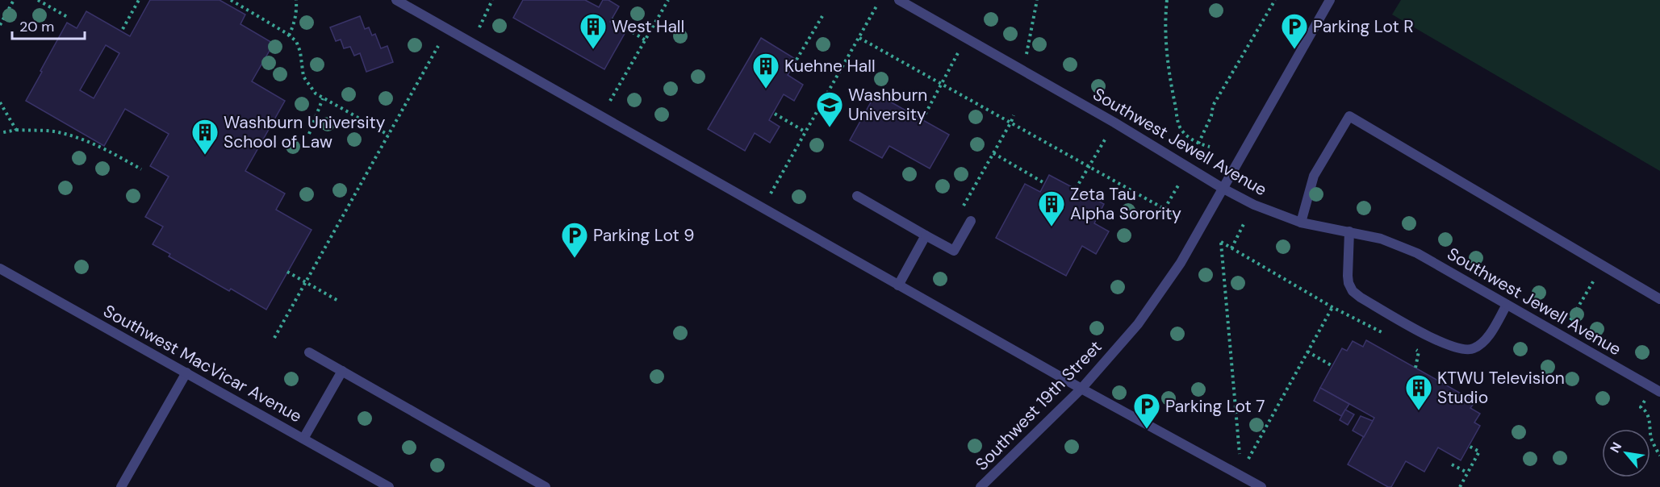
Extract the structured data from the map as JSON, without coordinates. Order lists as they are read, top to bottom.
{
  "streets": {
    "street": ["Southwest Jewell Avenue", "Southwest MacVicar Avenue", "Southwest 19th Street"]
  },
  "crossings": [
    ["Southwest Jewell Avenue", "Southwest 19th Street"]
  ],
  "places": {
    "building": [
      "West Hall",
      "Kuehne Hall",
      "Washburn University School of Law",
      "Zeta Tau Alpha Sorority",
      "KTWU Television Studio"
    ],
    "parking": ["Parking Lot R", "Parking Lot 9", "Parking Lot 7"],
    "school or university": ["Washburn University"]
  },
  "scale_bar": "20 m",
  "north": "top left"
}
